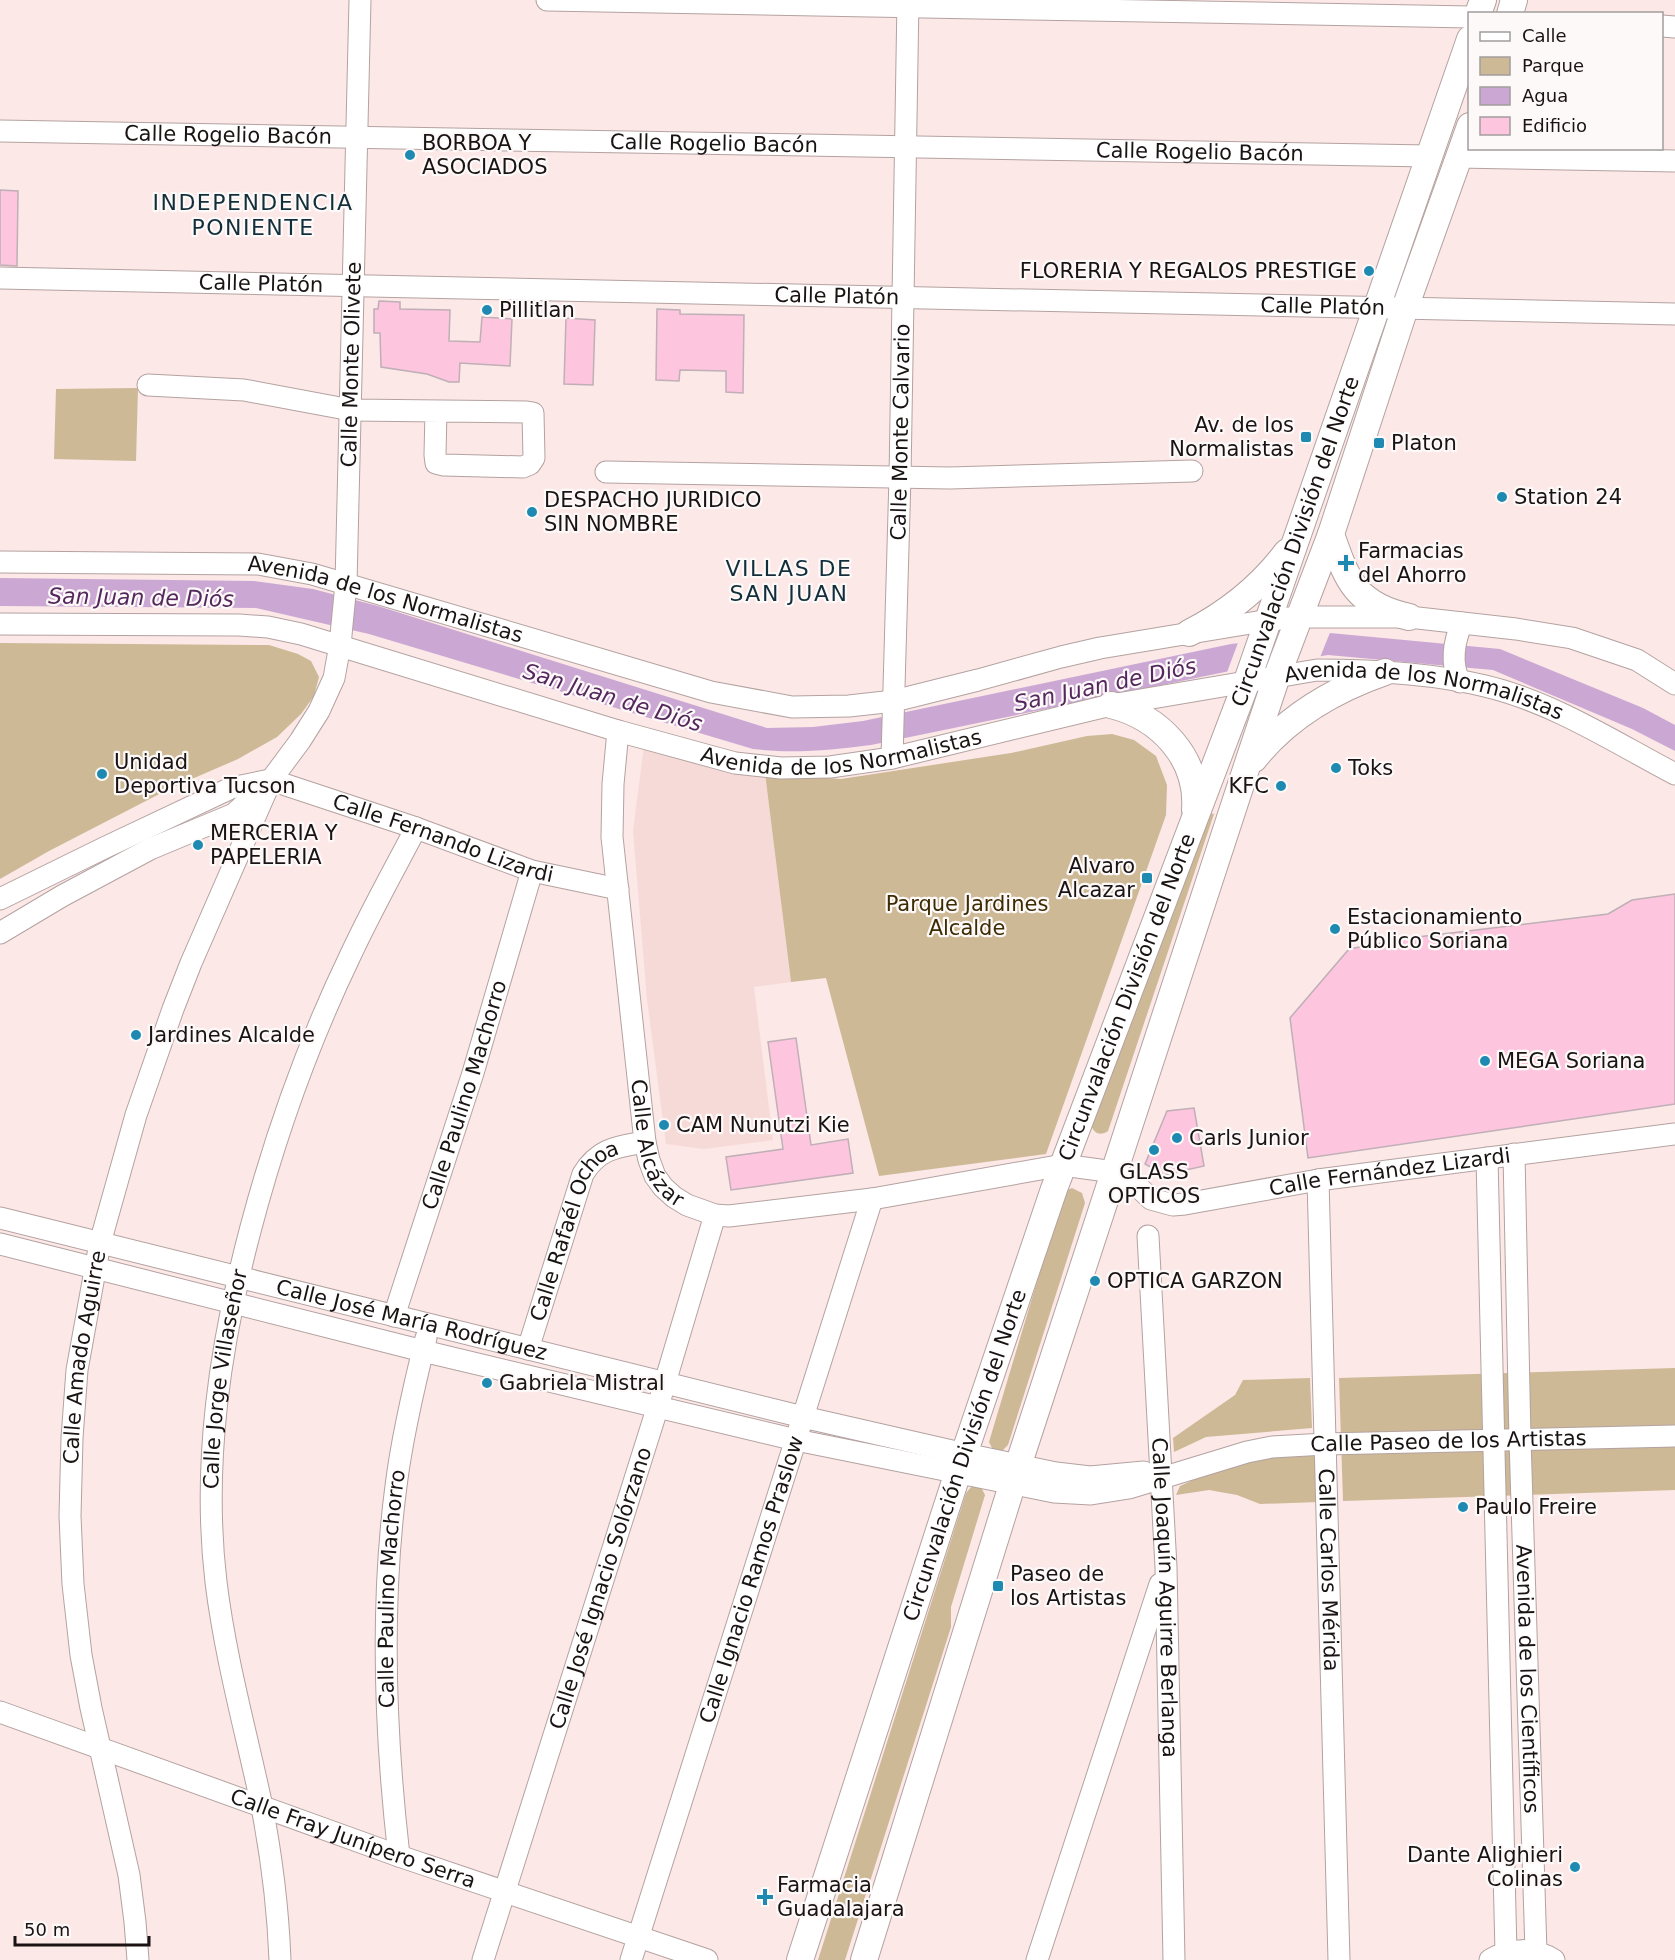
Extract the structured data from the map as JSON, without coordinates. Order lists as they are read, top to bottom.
{
  "streets": {
    "main road": ["Circunvalación División del Norte"],
    "street": [
      "Calle Rogelio Bacón",
      "Calle Platón",
      "Calle Monte Olivete",
      "Calle Monte Calvario",
      "Avenida de los Normalistas",
      "Calle Fernando Lizardi",
      "Calle Paulino Machorro",
      "Calle Alcázar",
      "Calle Fernández Lizardi",
      "Calle Rafaél Ochoa",
      "Calle José María Rodríguez",
      "Calle Amado Aguirre",
      "Calle Jorge Villaseñor",
      "Calle Paseo de los Artistas",
      "Calle Carlos Mérida",
      "Calle Ignacio Ramos Praslow",
      "Calle José Ignacio Solórzano",
      "Calle Joaquín Aguirre Berlanga",
      "Avenida de los Científicos",
      "Calle Fray Junípero Serra"
    ]
  },
  "crossings": [
    ["Calle Rogelio Bacón", "Calle Monte Olivete"],
    ["Calle Rogelio Bacón", "Calle Monte Calvario"],
    ["Calle Rogelio Bacón", "Circunvalación División del Norte"],
    ["Calle Platón", "Calle Monte Olivete"],
    ["Calle Platón", "Calle Monte Calvario"],
    ["Calle Platón", "Circunvalación División del Norte"],
    ["Calle Monte Olivete", "Avenida de los Normalistas"],
    ["Calle Monte Olivete", "Calle Fernando Lizardi"],
    ["Calle Monte Olivete", "Calle Amado Aguirre"],
    ["Calle Monte Calvario", "Avenida de los Normalistas"],
    ["Circunvalación División del Norte", "Avenida de los Normalistas"],
    ["Circunvalación División del Norte", "Calle Alcázar"],
    ["Circunvalación División del Norte", "Calle Fernández Lizardi"],
    ["Circunvalación División del Norte", "Calle José María Rodríguez"],
    ["Circunvalación División del Norte", "Calle Paseo de los Artistas"],
    ["Avenida de los Normalistas", "Calle Alcázar"],
    ["Calle Fernando Lizardi", "Calle Paulino Machorro"],
    ["Calle Fernando Lizardi", "Calle Alcázar"],
    ["Calle Fernando Lizardi", "Calle Amado Aguirre"],
    ["Calle Fernando Lizardi", "Calle Jorge Villaseñor"],
    ["Calle Paulino Machorro", "Calle José María Rodríguez"],
    ["Calle Paulino Machorro", "Calle Fray Junípero Serra"],
    ["Calle Alcázar", "Calle Fernández Lizardi"],
    ["Calle Alcázar", "Calle Rafaél Ochoa"],
    ["Calle Alcázar", "Calle Ignacio Ramos Praslow"],
    ["Calle Alcázar", "Calle José Ignacio Solórzano"],
    ["Calle Fernández Lizardi", "Calle Carlos Mérida"],
    ["Calle Fernández Lizardi", "Avenida de los Científicos"],
    ["Calle Rafaél Ochoa", "Calle José María Rodríguez"],
    ["Calle José María Rodríguez", "Calle Amado Aguirre"],
    ["Calle José María Rodríguez", "Calle Jorge Villaseñor"],
    ["Calle José María Rodríguez", "Calle Paseo de los Artistas"],
    ["Calle José María Rodríguez", "Calle Ignacio Ramos Praslow"],
    ["Calle José María Rodríguez", "Calle José Ignacio Solórzano"],
    ["Calle Amado Aguirre", "Calle Fray Junípero Serra"],
    ["Calle Jorge Villaseñor", "Calle Fray Junípero Serra"],
    ["Calle Paseo de los Artistas", "Calle Carlos Mérida"],
    ["Calle Paseo de los Artistas", "Calle Joaquín Aguirre Berlanga"],
    ["Calle Paseo de los Artistas", "Avenida de los Científicos"],
    ["Calle Ignacio Ramos Praslow", "Calle Fray Junípero Serra"],
    ["Calle José Ignacio Solórzano", "Calle Fray Junípero Serra"]
  ],
  "districts": ["INDEPENDENCIA PONIENTE", "VILLAS DE SAN JUAN"],
  "water": ["San Juan de Diós"],
  "parks": ["Parque Jardines Alcalde"],
  "places": {
    "other": [
      "BORBOA Y ASOCIADOS",
      "FLORERIA Y REGALOS PRESTIGE",
      "Pillitlan",
      "Station 24",
      "DESPACHO JURIDICO SIN NOMBRE",
      "Toks",
      "Unidad Deportiva Tucson",
      "KFC",
      "MERCERIA Y PAPELERIA",
      "Estacionamiento Público Soriana",
      "Jardines Alcalde",
      "MEGA Soriana",
      "CAM Nunutzi Kie",
      "Carls Junior",
      "GLASS OPTICOS",
      "OPTICA GARZON",
      "Gabriela Mistral",
      "Paulo Freire",
      "Dante Alighieri Colinas"
    ],
    "transit": [
      "Av. de los Normalistas",
      "Platon",
      "Alvaro Alcazar",
      "Paseo de los Artistas"
    ],
    "health": ["Farmacias del Ahorro", "Farmacia Guadalajara"]
  },
  "legend": [
    "Calle",
    "Parque",
    "Agua",
    "Edificio"
  ],
  "scale_bar": "50 m"
}
